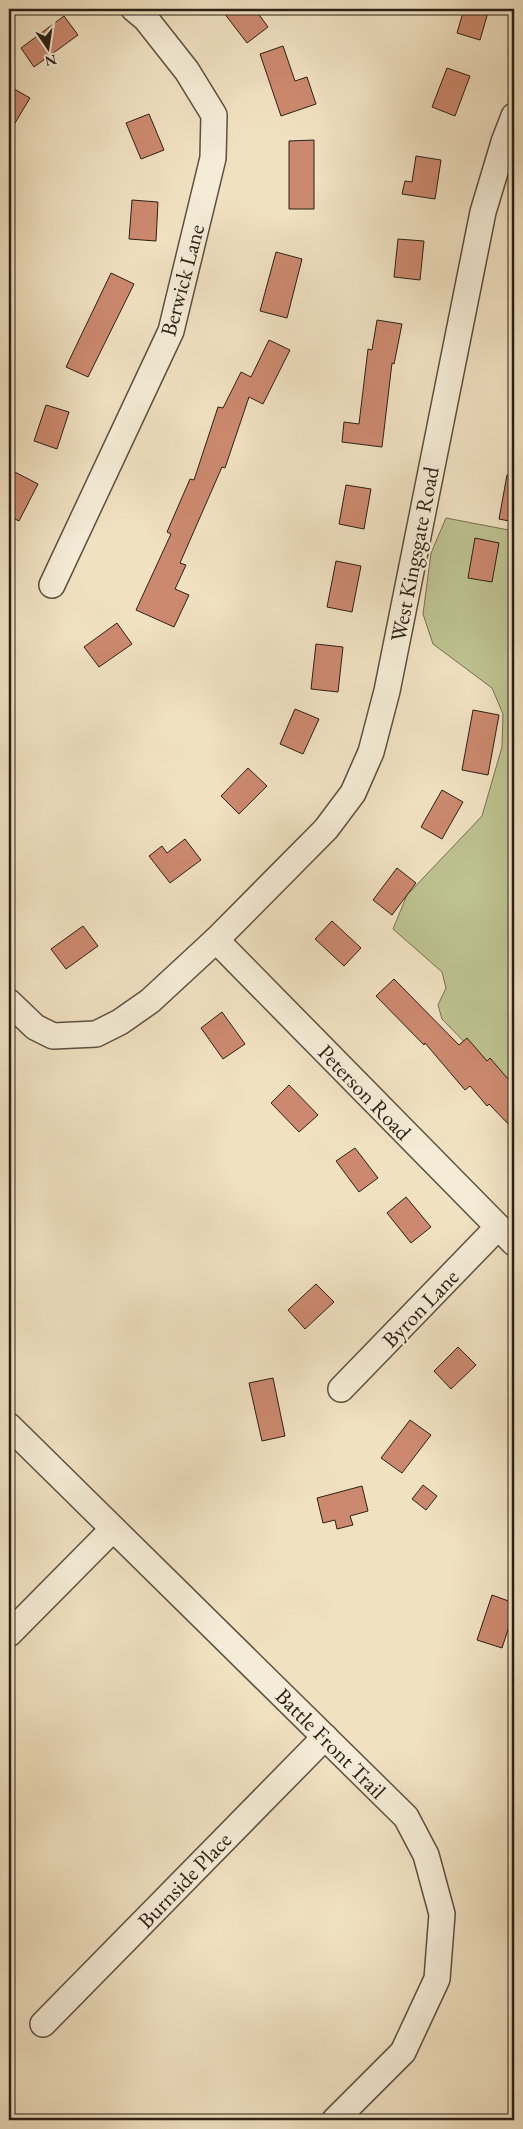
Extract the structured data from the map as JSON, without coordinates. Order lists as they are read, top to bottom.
{
  "streets": {
    "street": [
      "Berwick Lane",
      "West Kingsgate Road",
      "Peterson Road",
      "Byron Lane",
      "Battle Front Trail",
      "Burnside Place"
    ]
  },
  "crossings": [
    ["West Kingsgate Road", "Peterson Road"],
    ["Peterson Road", "Byron Lane"],
    ["Battle Front Trail", "Burnside Place"]
  ],
  "north": "bottom"
}
